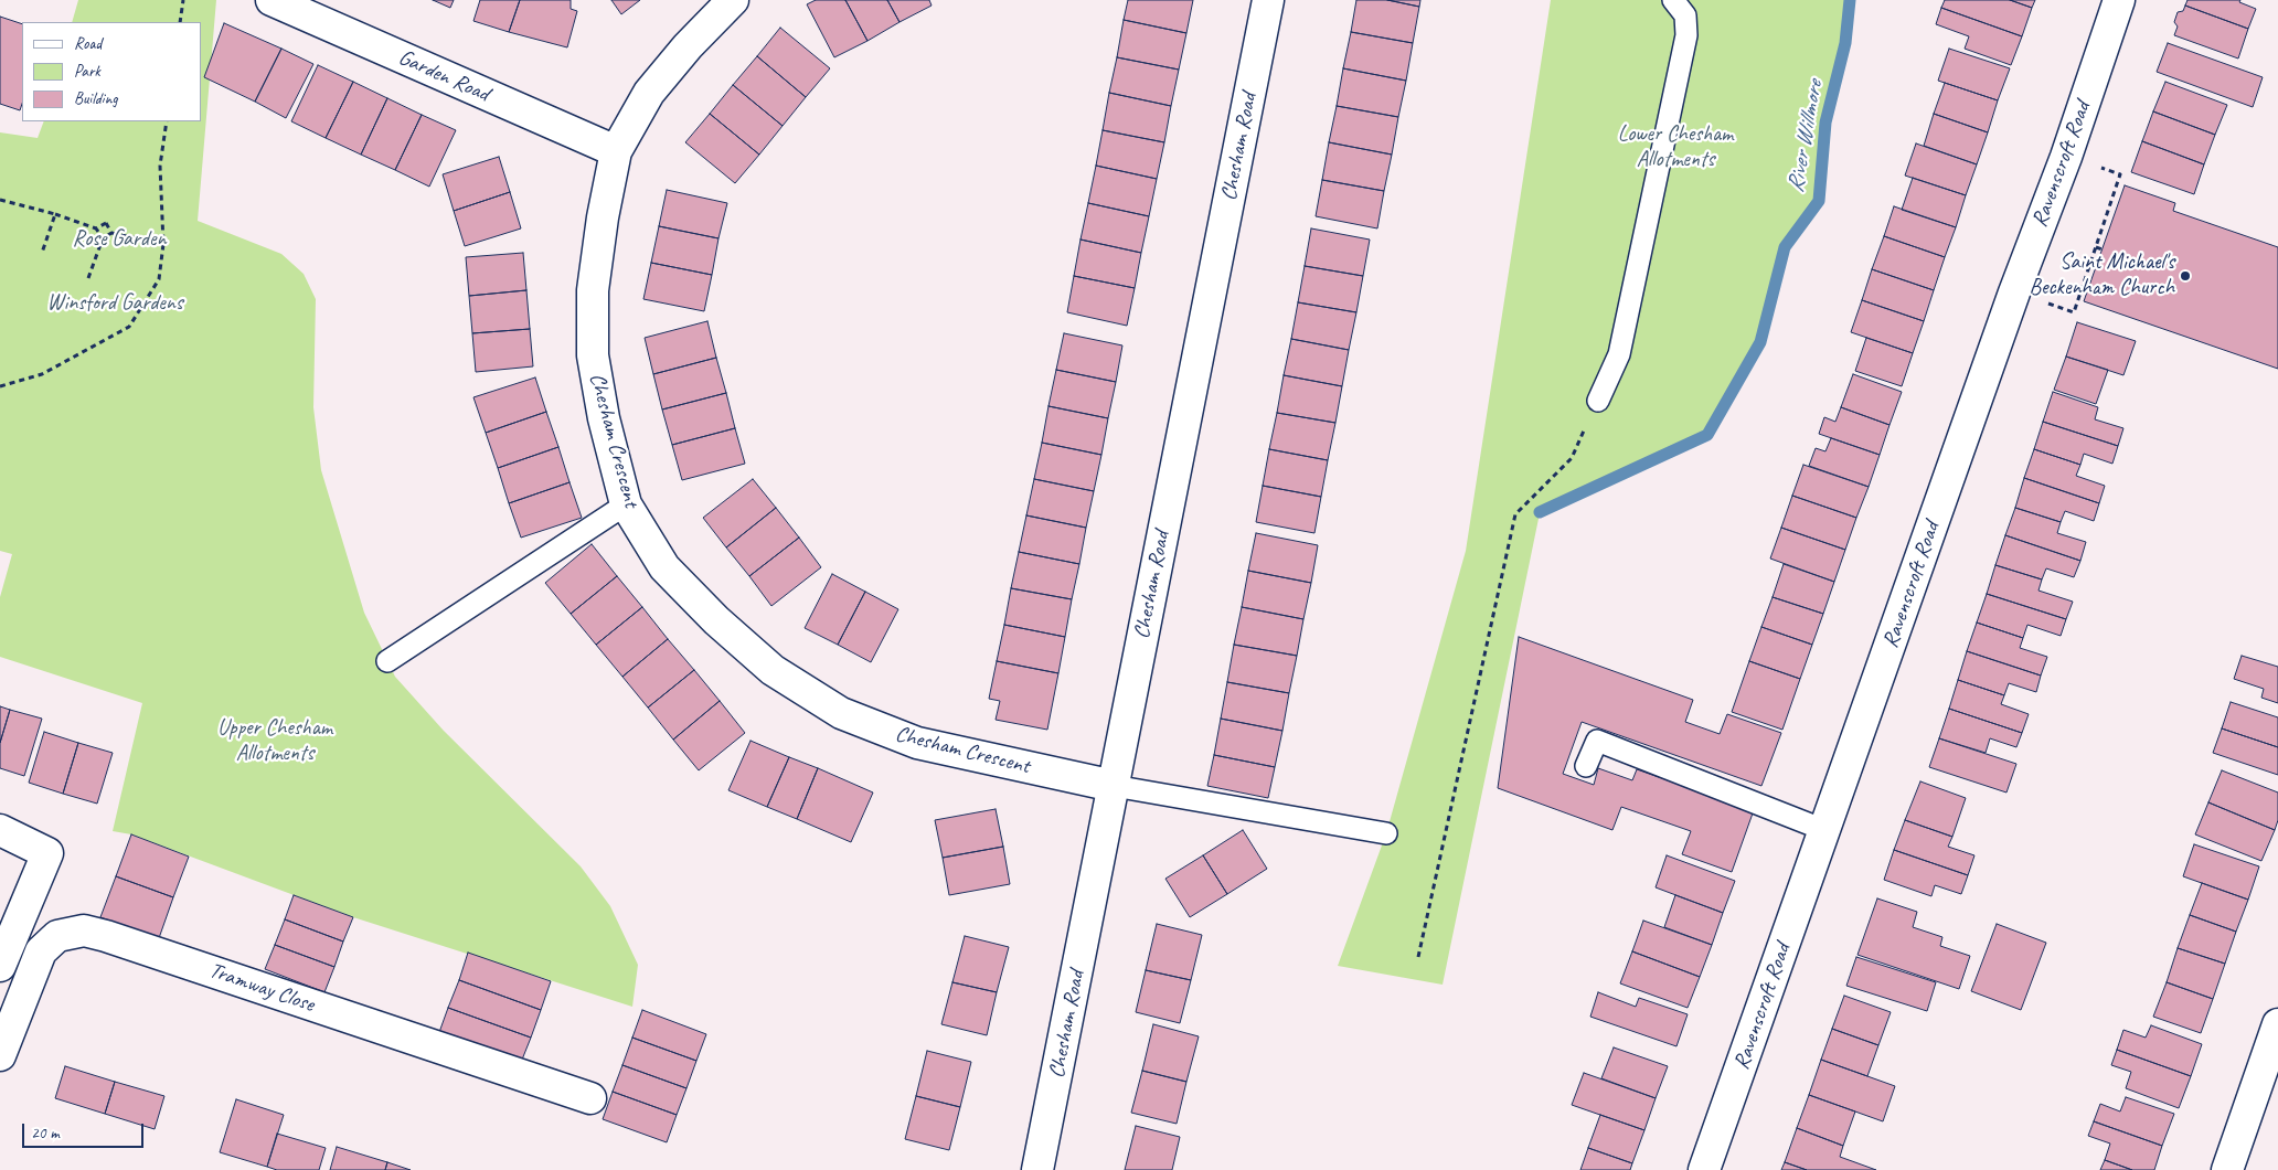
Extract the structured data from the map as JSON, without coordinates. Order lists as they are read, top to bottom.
{
  "streets": {
    "street": [
      "Garden Road",
      "Chesham Road",
      "Ravenscroft Road",
      "Chesham Crescent",
      "Tramway Close"
    ]
  },
  "crossings": [
    ["Garden Road", "Chesham Crescent"],
    ["Chesham Road", "Chesham Crescent"]
  ],
  "water": ["River Willmore"],
  "parks": [
    "Lower Chesham Allotments",
    "Rose Garden",
    "Winsford Gardens",
    "Upper Chesham Allotments"
  ],
  "places": ["Saint Michael's Beckenham Church"],
  "legend": ["Road", "Park", "Building"],
  "scale_bar": "20 m"
}
